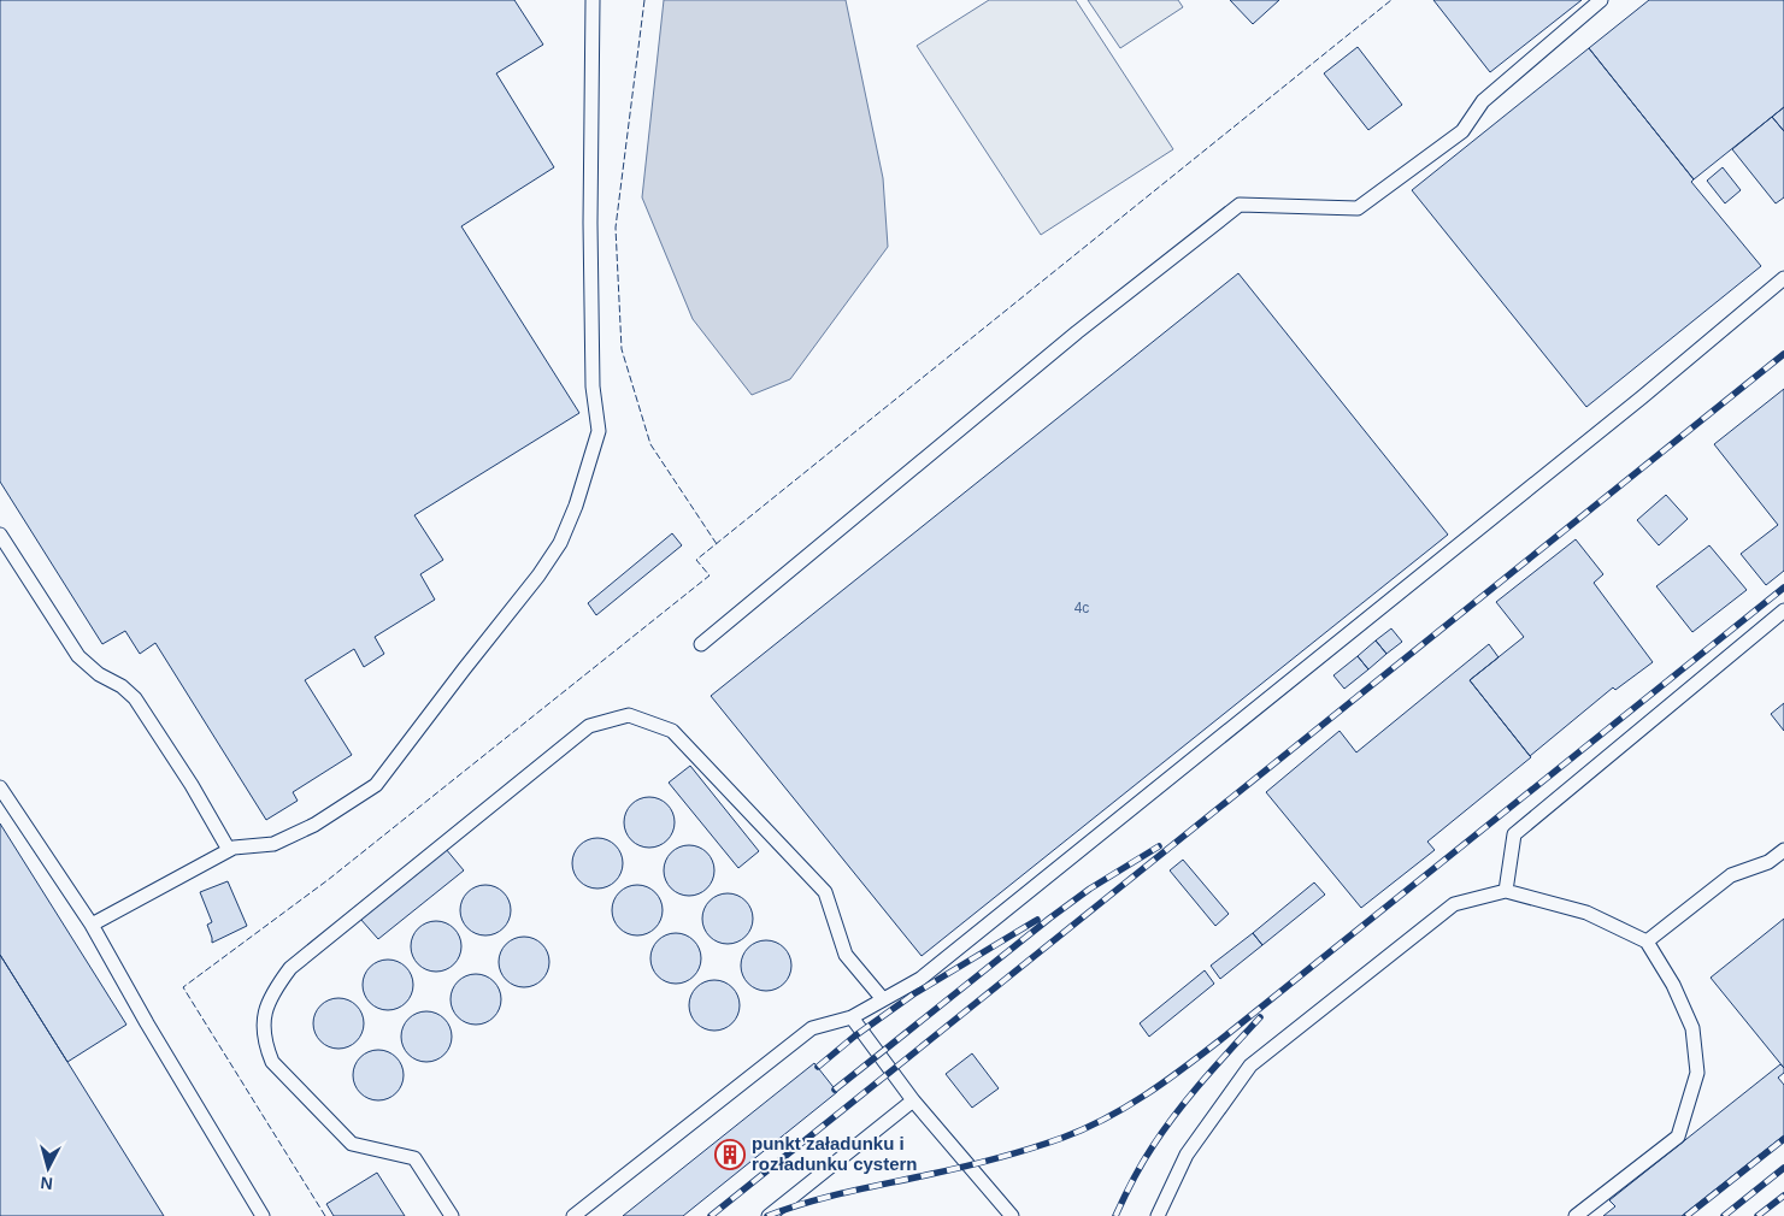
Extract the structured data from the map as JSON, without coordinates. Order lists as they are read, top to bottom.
{
  "places": {
    "building": ["punkt załadunku i rozładunku cystern"]
  },
  "house_numbers": ["4c"],
  "north": "bottom"
}
